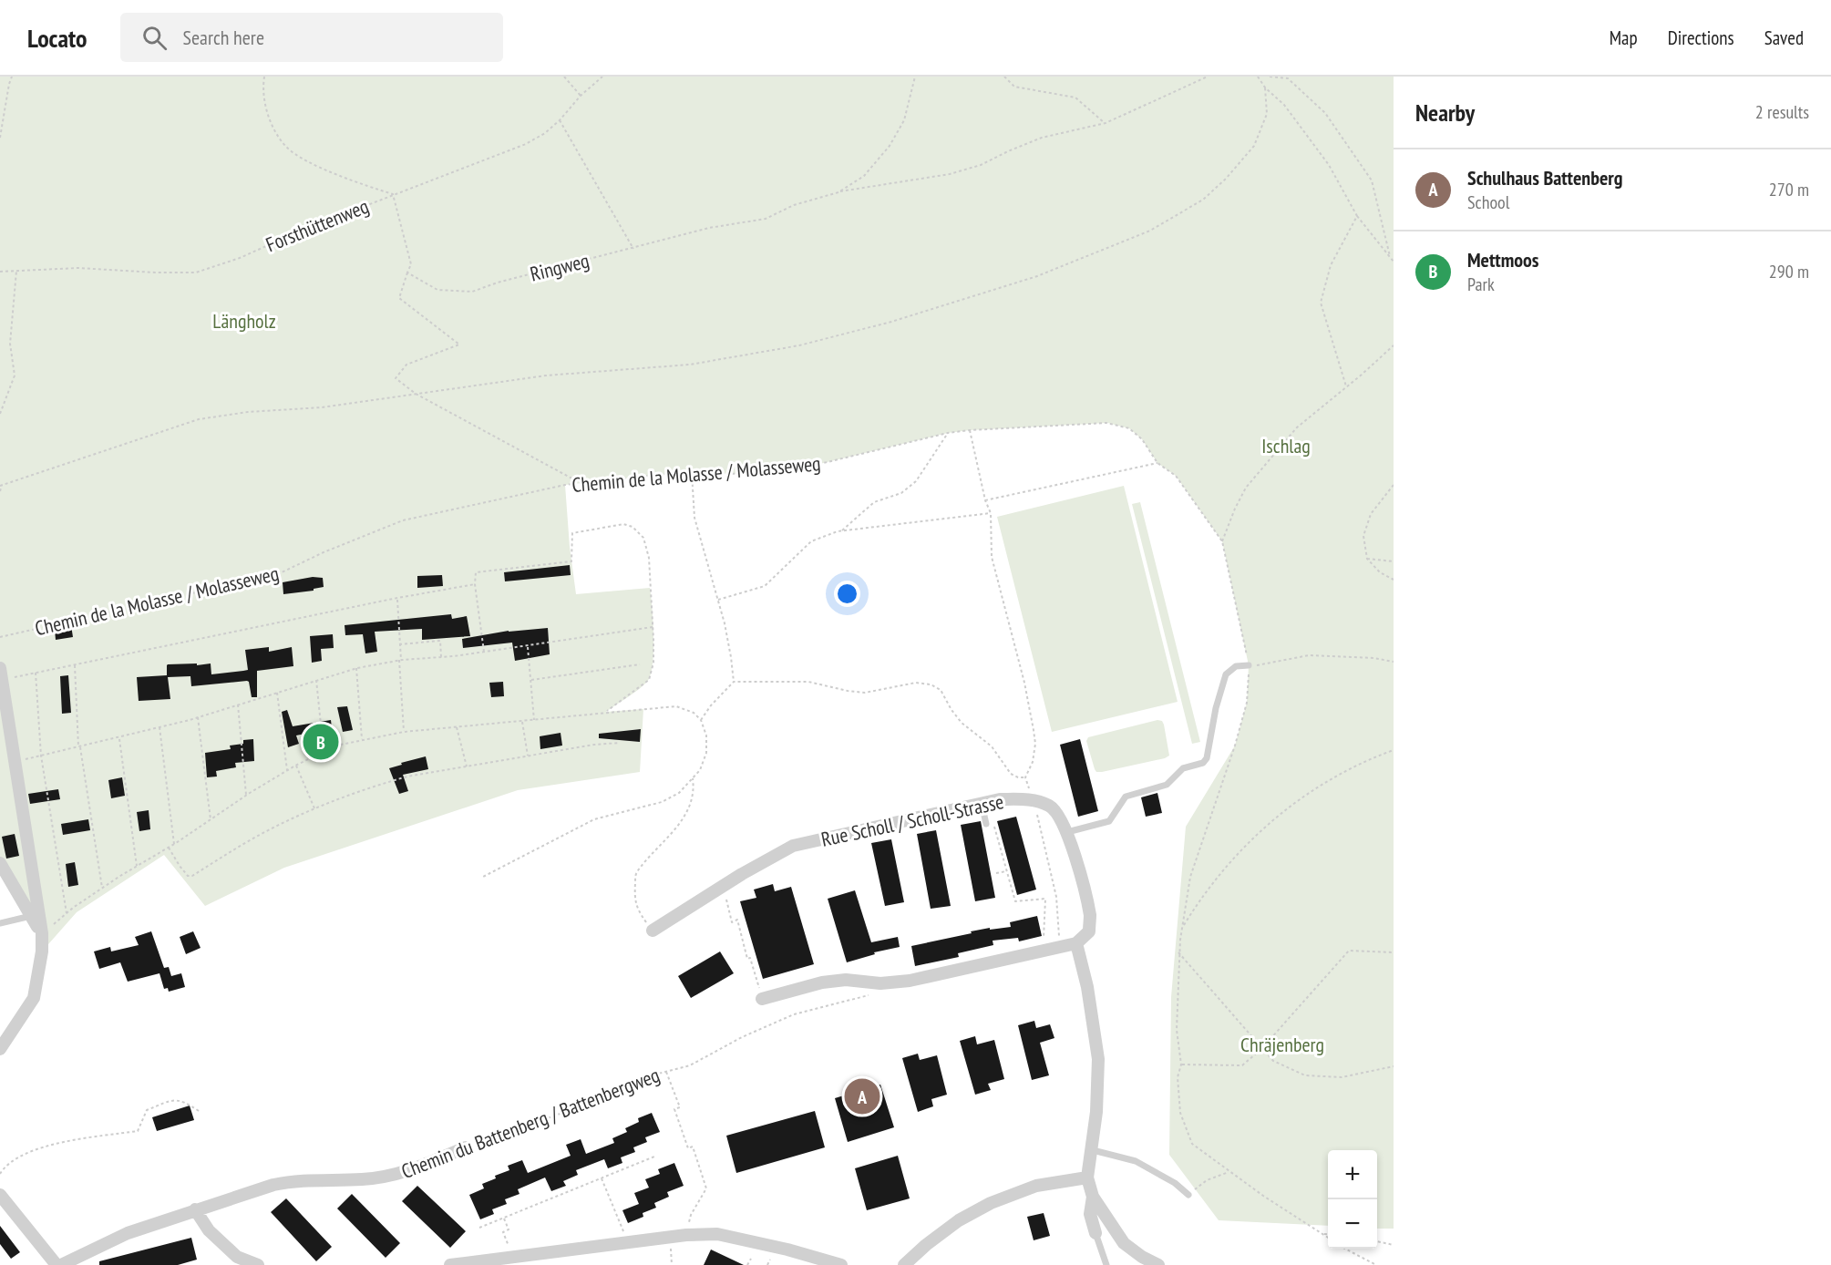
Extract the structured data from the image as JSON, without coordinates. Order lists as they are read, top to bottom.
{
  "streets": {
    "street": ["Rue Scholl / Scholl-Strasse", "Chemin du Battenberg / Battenbergweg"],
    "path": ["Forsthüttenweg", "Ringweg", "Chemin de la Molasse / Molasseweg"]
  },
  "parks": ["Längholz", "Ischlag", "Chräjenberg"],
  "page": {
    "header": "Locato",
    "search": "Search here",
    "nav": ["Map", "Directions", "Saved"],
    "heading": ["Nearby", "2 results"],
    "list": [
      {
        "mark": "A",
        "name": "Schulhaus Battenberg",
        "note": "School",
        "value": "270 m"
      },
      {
        "mark": "B",
        "name": "Mettmoos",
        "note": "Park",
        "value": "290 m"
      }
    ],
    "pins": ["B", "A"],
    "map_buttons": ["+", "−"]
  }
}
